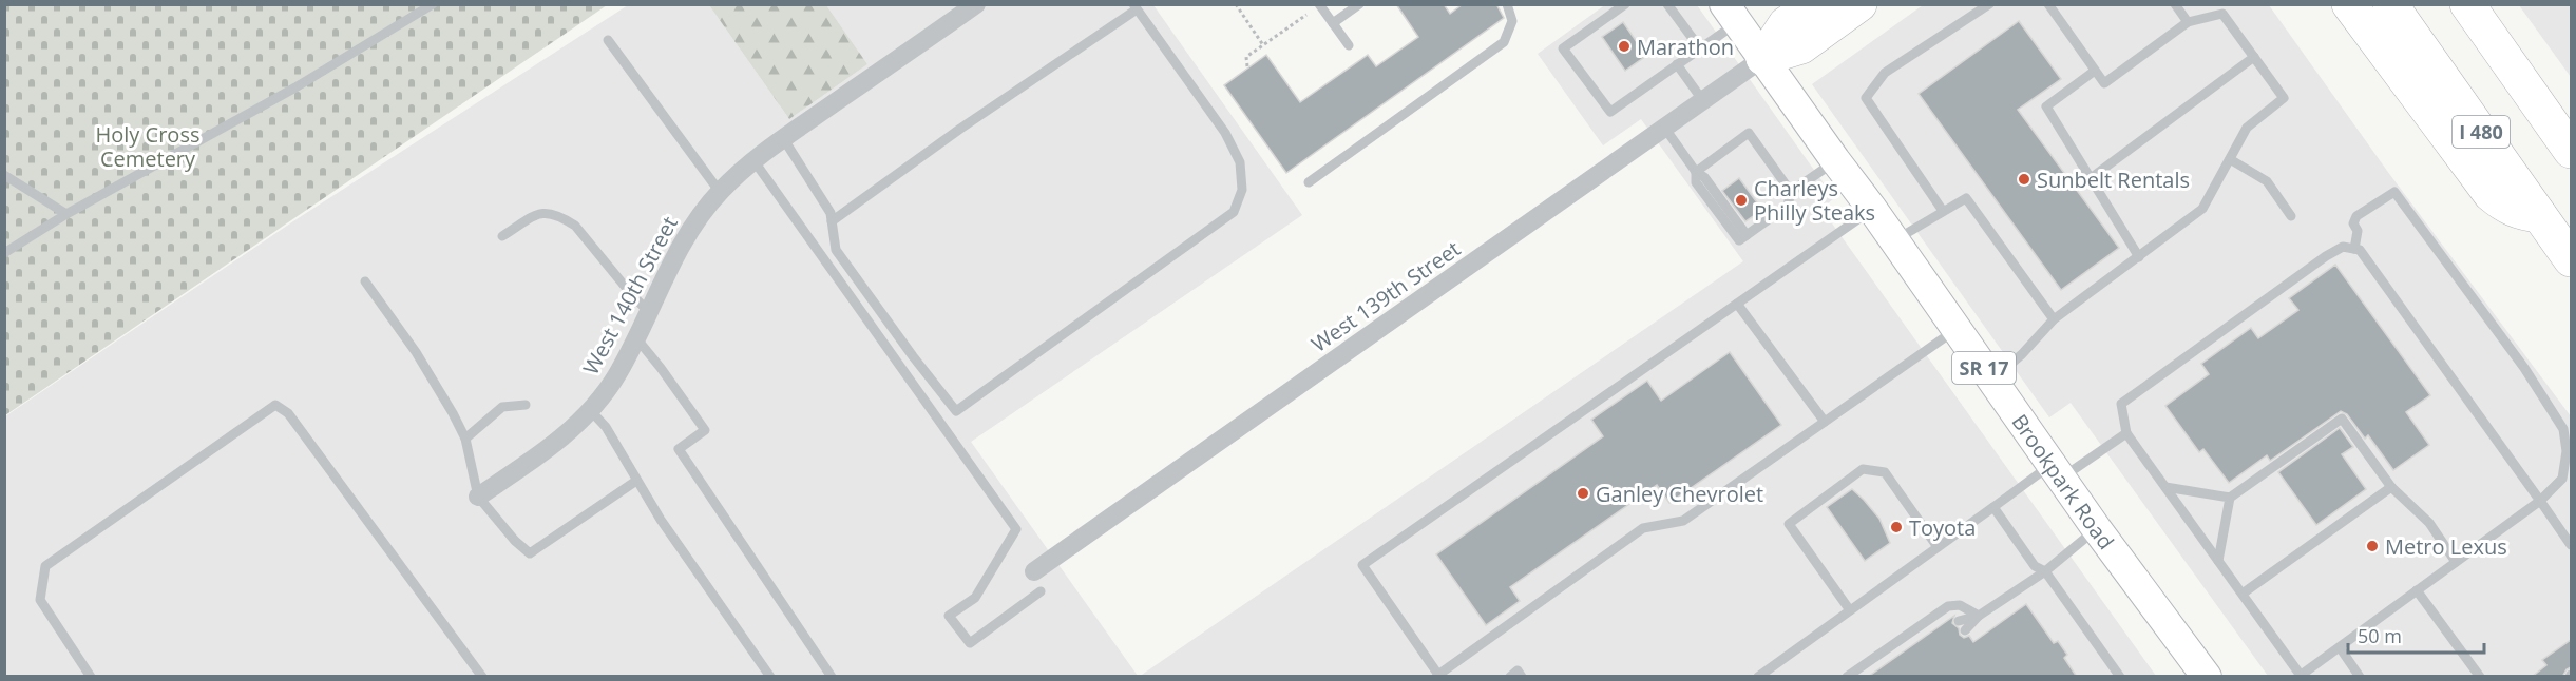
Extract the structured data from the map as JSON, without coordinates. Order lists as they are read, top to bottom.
{
  "streets": {
    "highway": ["I 480"],
    "main road": ["SR 17", "Brookpark Road"],
    "street": ["West 140th Street", "West 139th Street"]
  },
  "crossings": [
    ["West 139th Street", "Brookpark Road"]
  ],
  "parks": ["Holy Cross Cemetery"],
  "places": [
    "Marathon",
    "Sunbelt Rentals",
    "Charleys Philly Steaks",
    "Ganley Chevrolet",
    "Toyota",
    "Metro Lexus"
  ],
  "scale_bar": "50 m"
}
